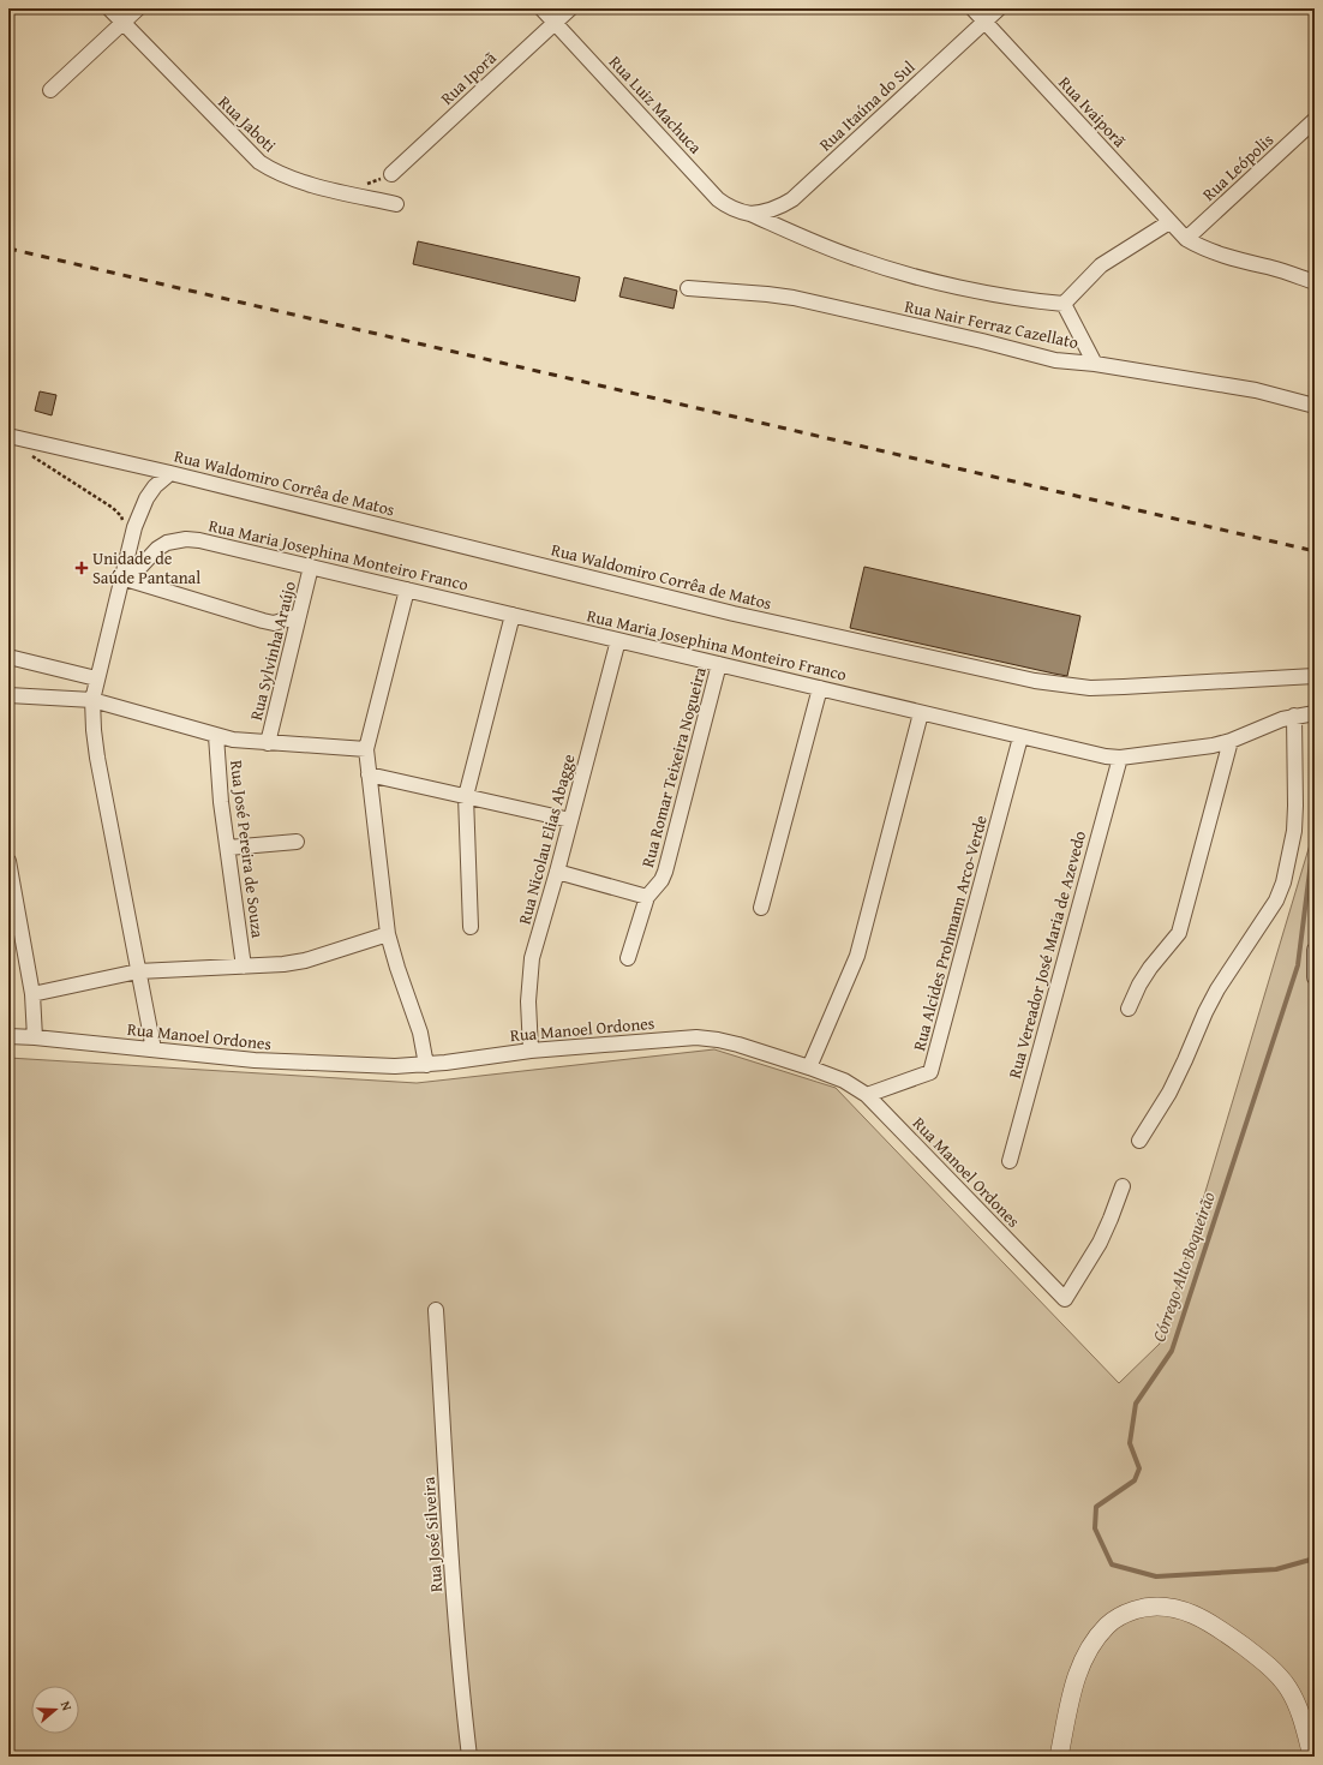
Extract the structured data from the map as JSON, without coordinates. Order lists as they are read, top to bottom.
{
  "streets": {
    "street": [
      "Rua Iporã",
      "Rua Luiz Machuca",
      "Rua Itaúna do Sul",
      "Rua Ivaiporã",
      "Rua Jaboti",
      "Rua Leópolis",
      "Rua Nair Ferraz Cazellato",
      "Rua Waldomiro Corrêa de Matos",
      "Rua Maria Josephina Monteiro Franco",
      "Rua Sylvinha Araújo",
      "Rua Romar Teixeira Nogueira",
      "Rua Nicolau Elias Abagge",
      "Rua José Pereira de Souza",
      "Rua Alcides Prohmann Arco-Verde",
      "Rua Vereador José Maria de Azevedo",
      "Rua Manoel Ordones",
      "Rua José Silveira"
    ]
  },
  "crossings": [
    ["Rua Iporã", "Rua Luiz Machuca"],
    ["Rua Luiz Machuca", "Rua Itaúna do Sul"],
    ["Rua Itaúna do Sul", "Rua Ivaiporã"],
    ["Rua Ivaiporã", "Rua Leópolis"],
    ["Rua Maria Josephina Monteiro Franco", "Rua Sylvinha Araújo"],
    ["Rua Maria Josephina Monteiro Franco", "Rua Romar Teixeira Nogueira"],
    ["Rua Maria Josephina Monteiro Franco", "Rua Nicolau Elias Abagge"],
    ["Rua Maria Josephina Monteiro Franco", "Rua Alcides Prohmann Arco-Verde"],
    ["Rua Maria Josephina Monteiro Franco", "Rua Vereador José Maria de Azevedo"],
    ["Rua Nicolau Elias Abagge", "Rua Manoel Ordones"],
    ["Rua Alcides Prohmann Arco-Verde", "Rua Manoel Ordones"]
  ],
  "water": ["Córrego Alto Boqueirão"],
  "places": {
    "health": ["Unidade de Saúde Pantanal"]
  },
  "north": "right"
}
